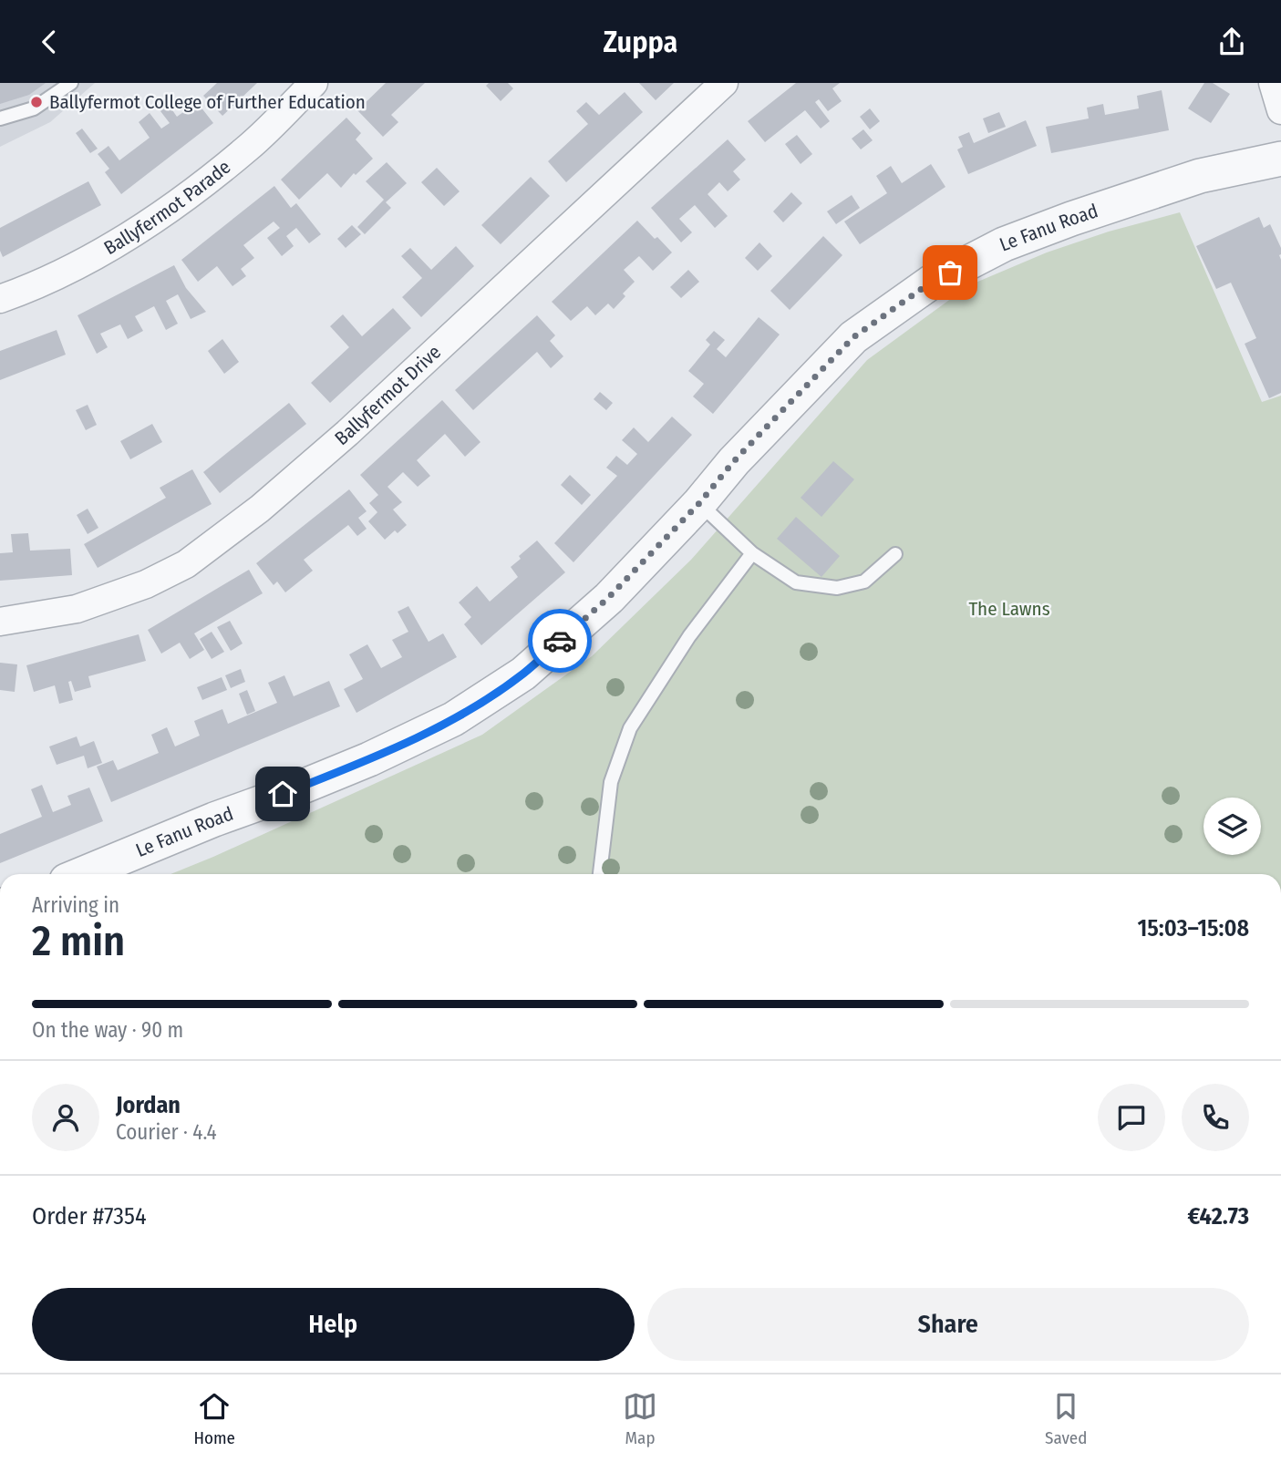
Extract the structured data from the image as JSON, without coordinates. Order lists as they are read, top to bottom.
{
  "streets": {
    "street": ["Ballyfermot Parade", "Le Fanu Road", "Ballyfermot Drive"]
  },
  "parks": ["The Lawns"],
  "places": ["Ballyfermot College of Further Education"],
  "page": {
    "header": "Zuppa",
    "heading": ["2 min", "Arriving in", "15:03–15:08"],
    "panel": [
      "Jordan",
      "Courier · 4.4",
      "Order #7354",
      "€42.73"
    ],
    "bar": "On the way · 90 m",
    "buttons": ["Help", "Share"],
    "tabs": ["Home", "Map", "Saved"]
  }
}
